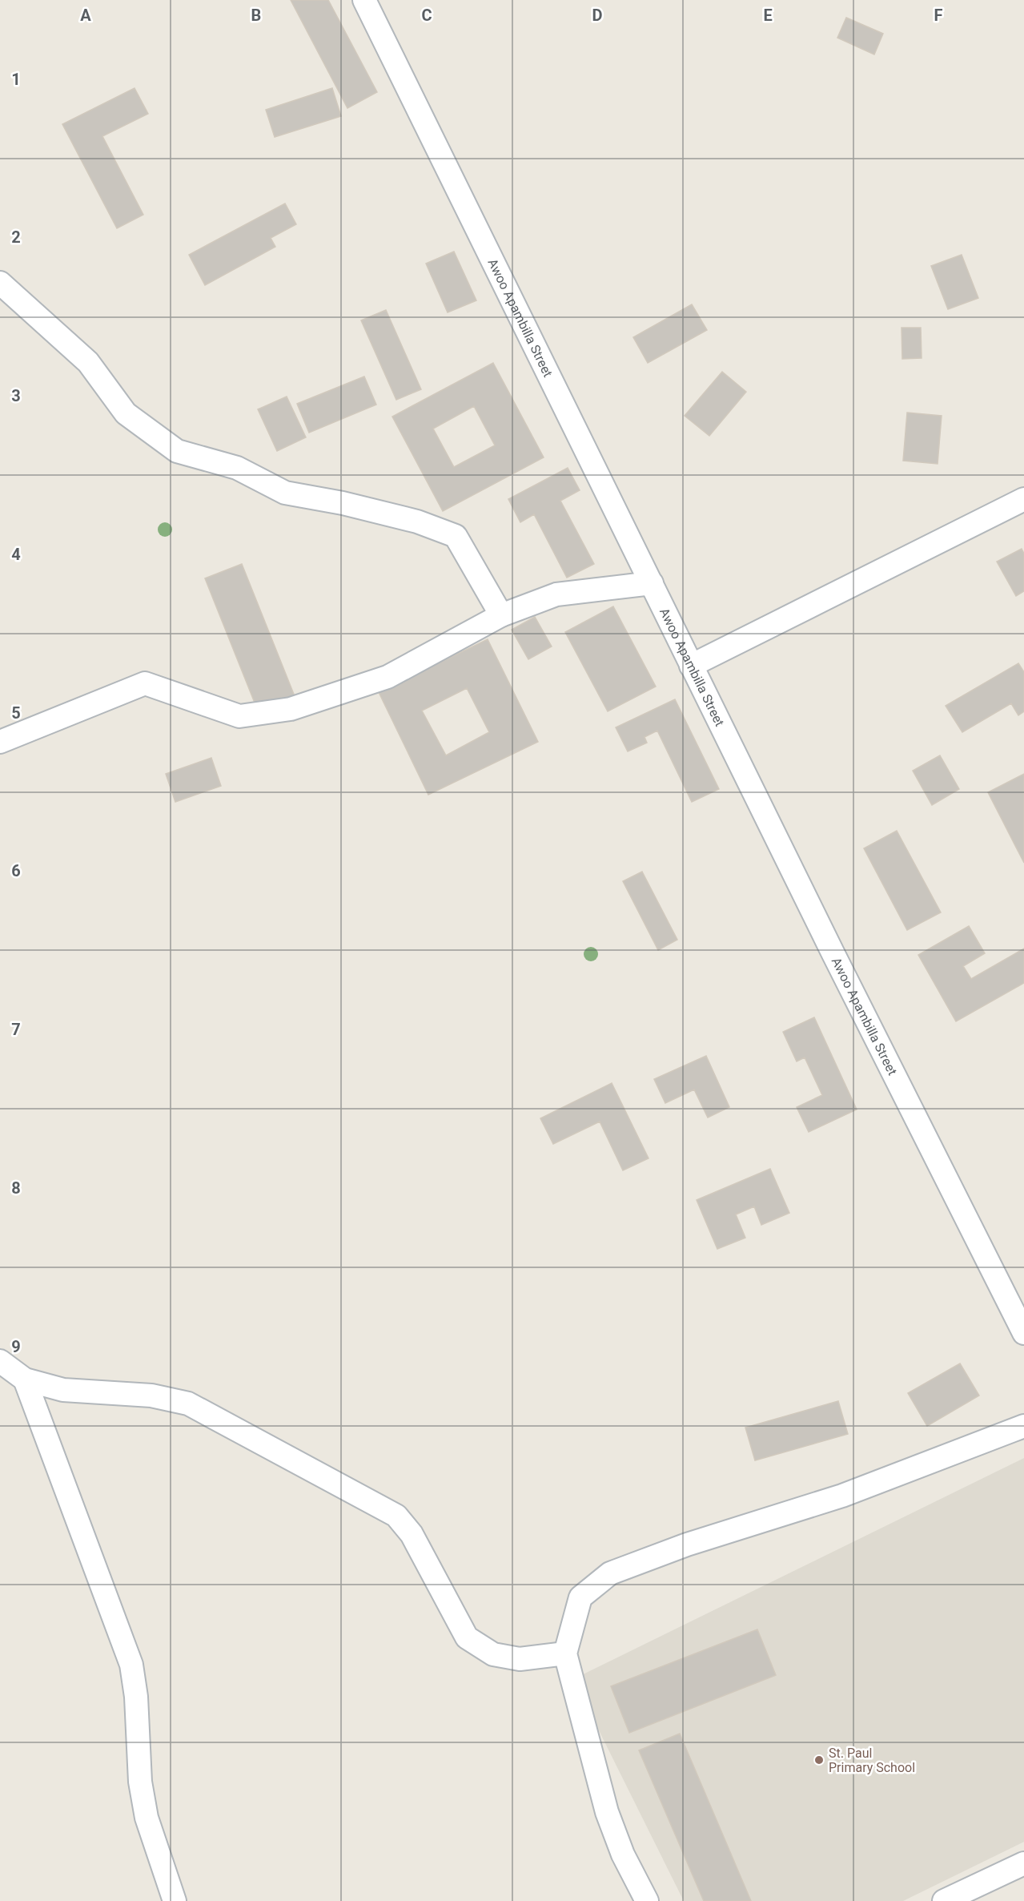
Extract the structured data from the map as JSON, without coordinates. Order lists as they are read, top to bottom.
{
  "streets": {
    "street": ["Awoo Apambilla Street"]
  },
  "places": ["St. Paul Primary School"],
  "grid": {
    "columns": [
      "A",
      "B",
      "C",
      "D",
      "E",
      "F"
    ],
    "rows": [
      "1",
      "2",
      "3",
      "4",
      "5",
      "6",
      "7",
      "8",
      "9"
    ]
  }
}
